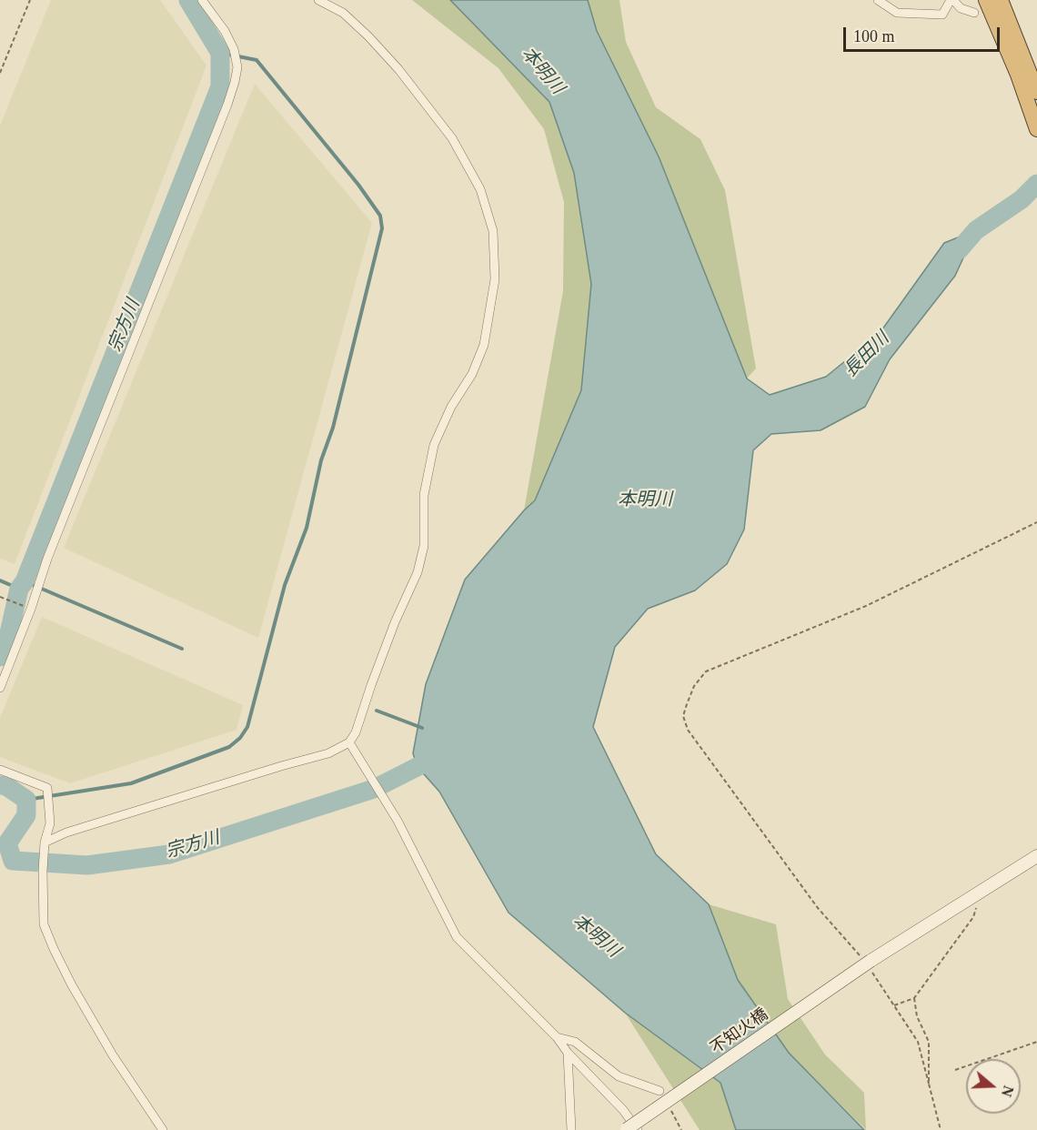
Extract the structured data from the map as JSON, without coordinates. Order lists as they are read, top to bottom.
{
  "streets": {
    "main road": ["不知火橋"]
  },
  "water": ["本明川", "宗方川", "長田川"],
  "scale_bar": "100 m",
  "north": "right"
}
